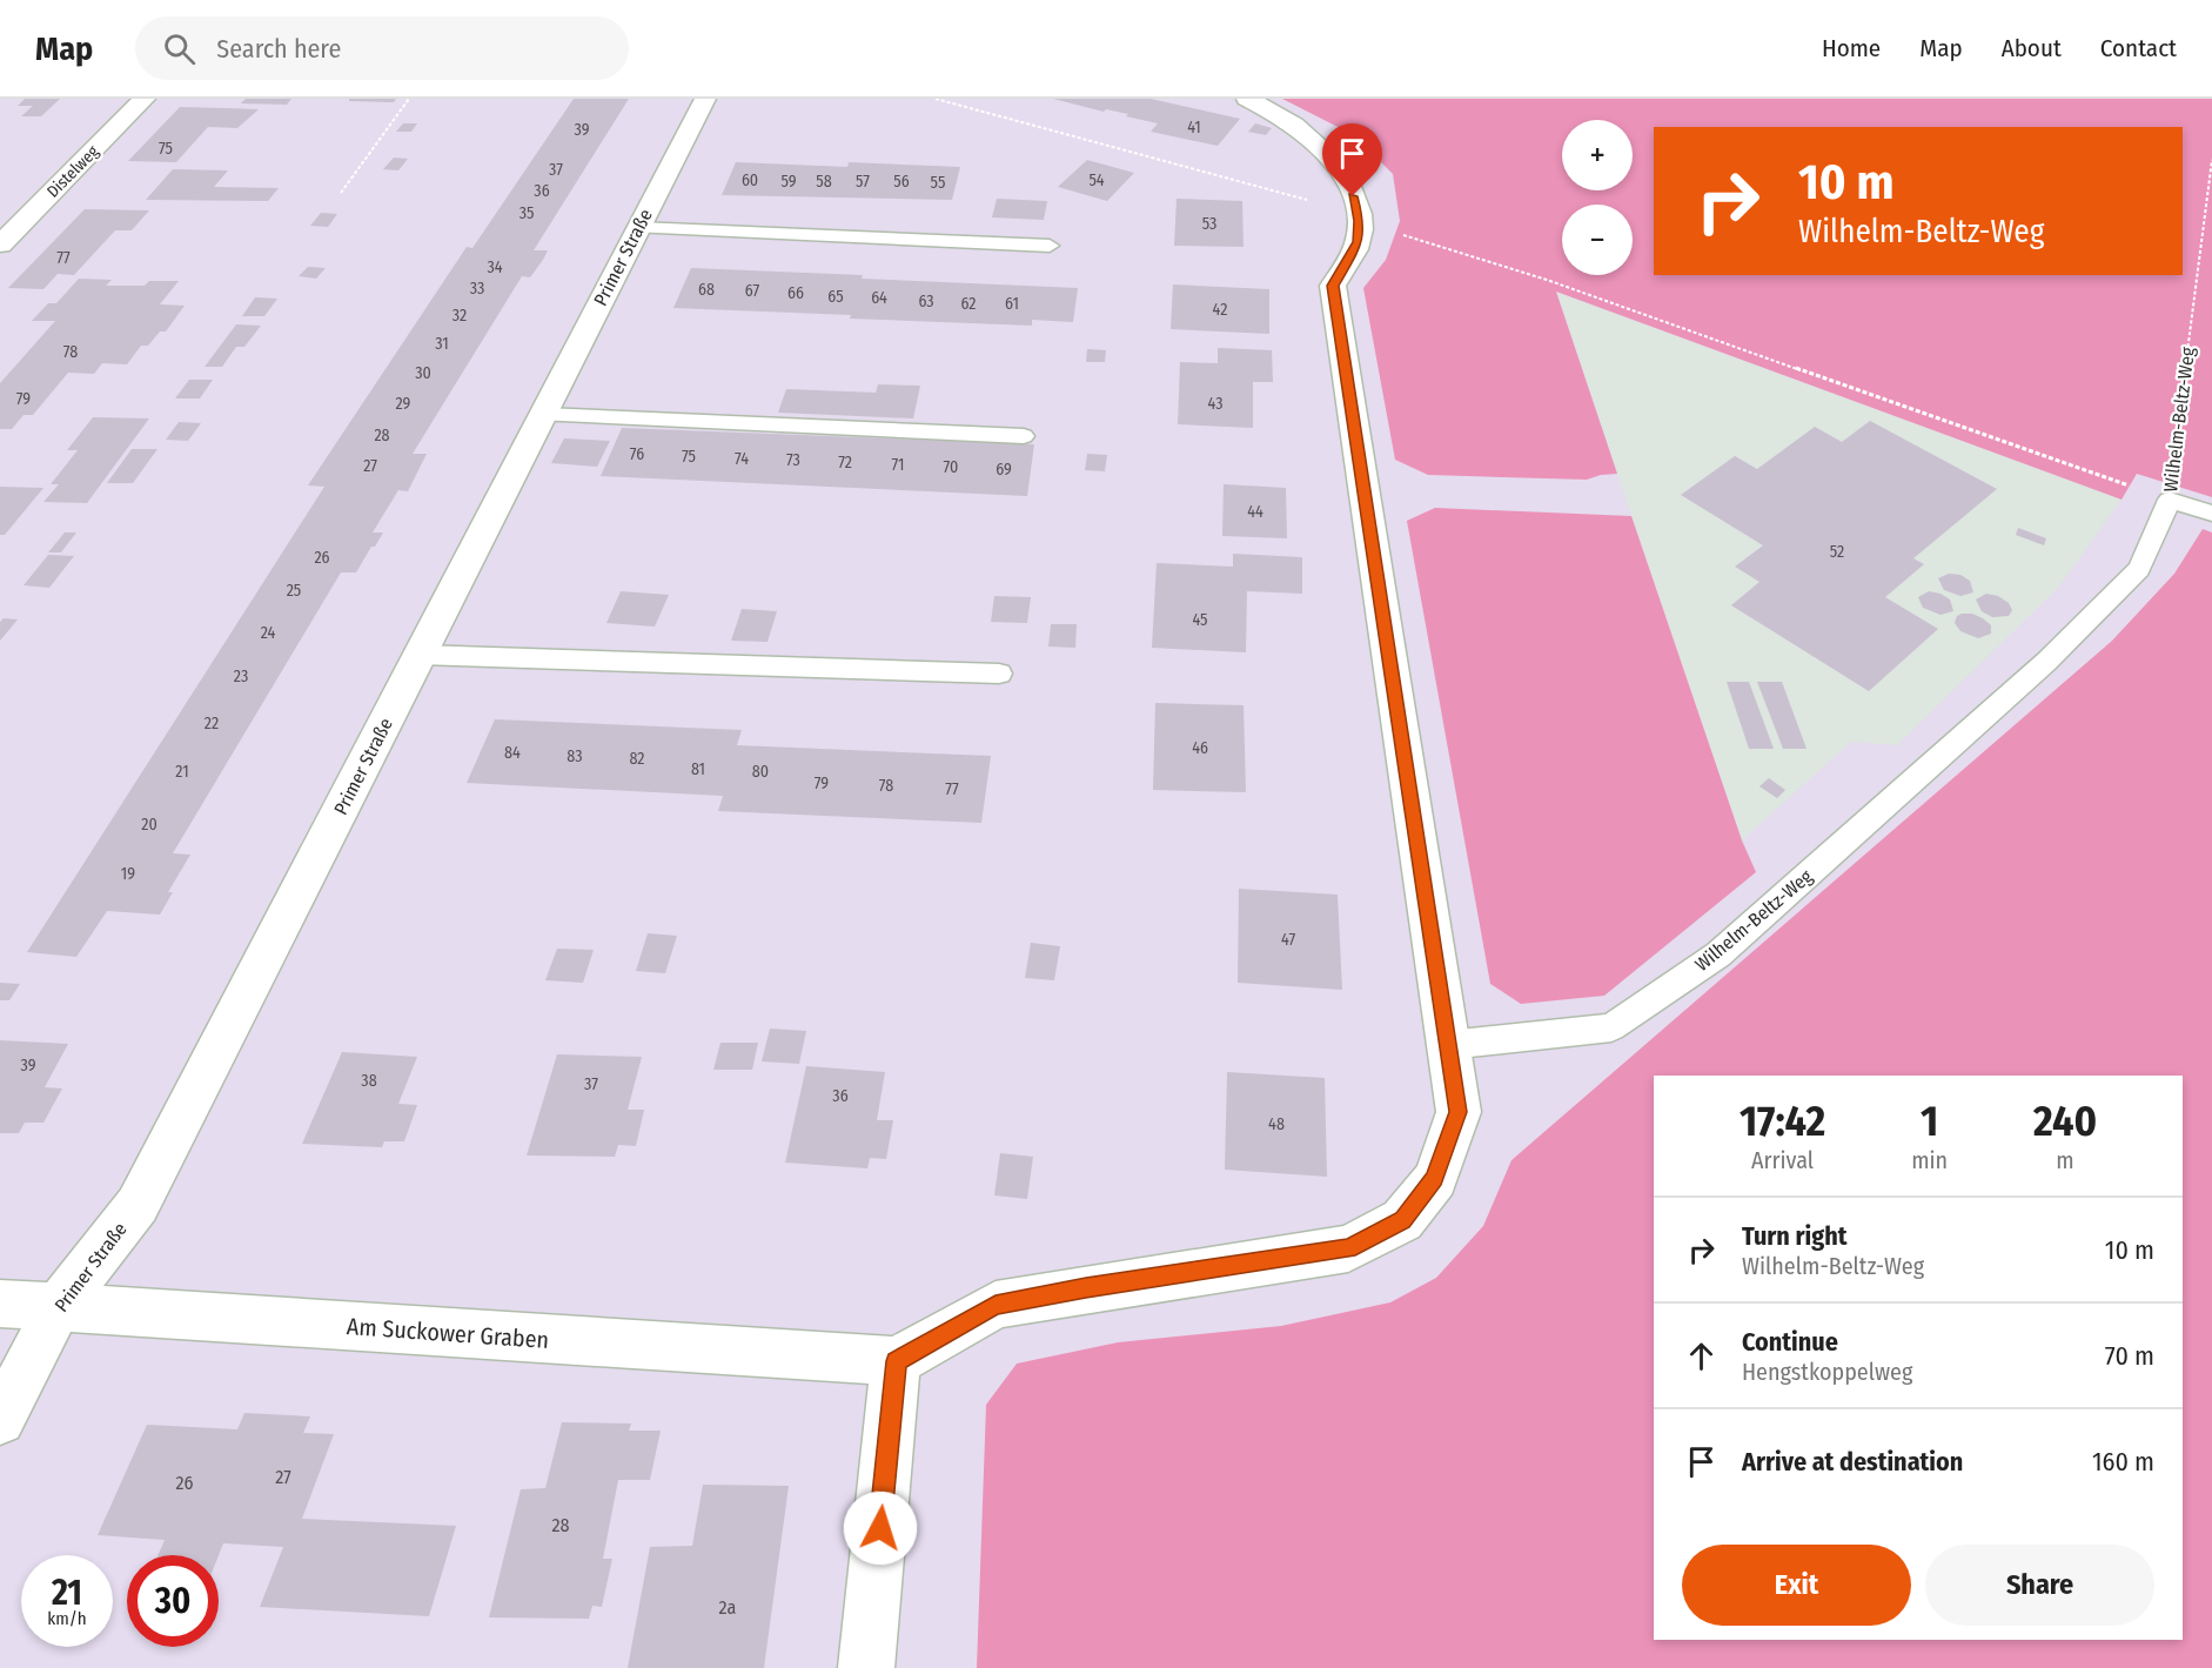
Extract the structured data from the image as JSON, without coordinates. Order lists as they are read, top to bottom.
{
  "streets": {
    "street": ["Distelweg", "Primer Straße", "Am Suckower Graben"],
    "lane": ["Wilhelm-Beltz-Weg"]
  },
  "crossings": [
    ["Primer Straße", "Am Suckower Graben"]
  ],
  "house_numbers": [
    "41",
    "39",
    "75",
    "37",
    "60",
    "54",
    "59",
    "58",
    "57",
    "56",
    "55",
    "36",
    "35",
    "53",
    "77",
    "34",
    "33",
    "68",
    "67",
    "66",
    "65",
    "64",
    "63",
    "62",
    "61",
    "42",
    "32",
    "31",
    "78",
    "30",
    "79",
    "29",
    "43",
    "28",
    "76",
    "75",
    "74",
    "73",
    "72",
    "71",
    "27",
    "70",
    "69",
    "44",
    "52",
    "26",
    "25",
    "45",
    "24",
    "23",
    "22",
    "46",
    "84",
    "83",
    "82",
    "81",
    "21",
    "80",
    "79",
    "78",
    "77",
    "20",
    "19",
    "47",
    "39",
    "38",
    "37",
    "36",
    "48",
    "27",
    "26",
    "28",
    "2a"
  ],
  "page": {
    "header": "Map",
    "search": "Search here",
    "nav": [
      "Home",
      "Map",
      "About",
      "Contact"
    ],
    "map_buttons": ["+", "−"],
    "turn": ["10 m", "Wilhelm-Beltz-Weg"],
    "eta": [
      "17:42",
      "Arrival",
      "1",
      "min",
      "240",
      "m"
    ],
    "list": [
      {
        "name": "Turn right",
        "note": "Wilhelm-Beltz-Weg",
        "value": "10 m"
      },
      {
        "name": "Continue",
        "note": "Hengstkoppelweg",
        "value": "70 m"
      },
      {
        "name": "Arrive at destination",
        "value": "160 m"
      }
    ],
    "buttons": ["Exit", "Share"],
    "speed": "21 km/h",
    "limit": "30"
  }
}
